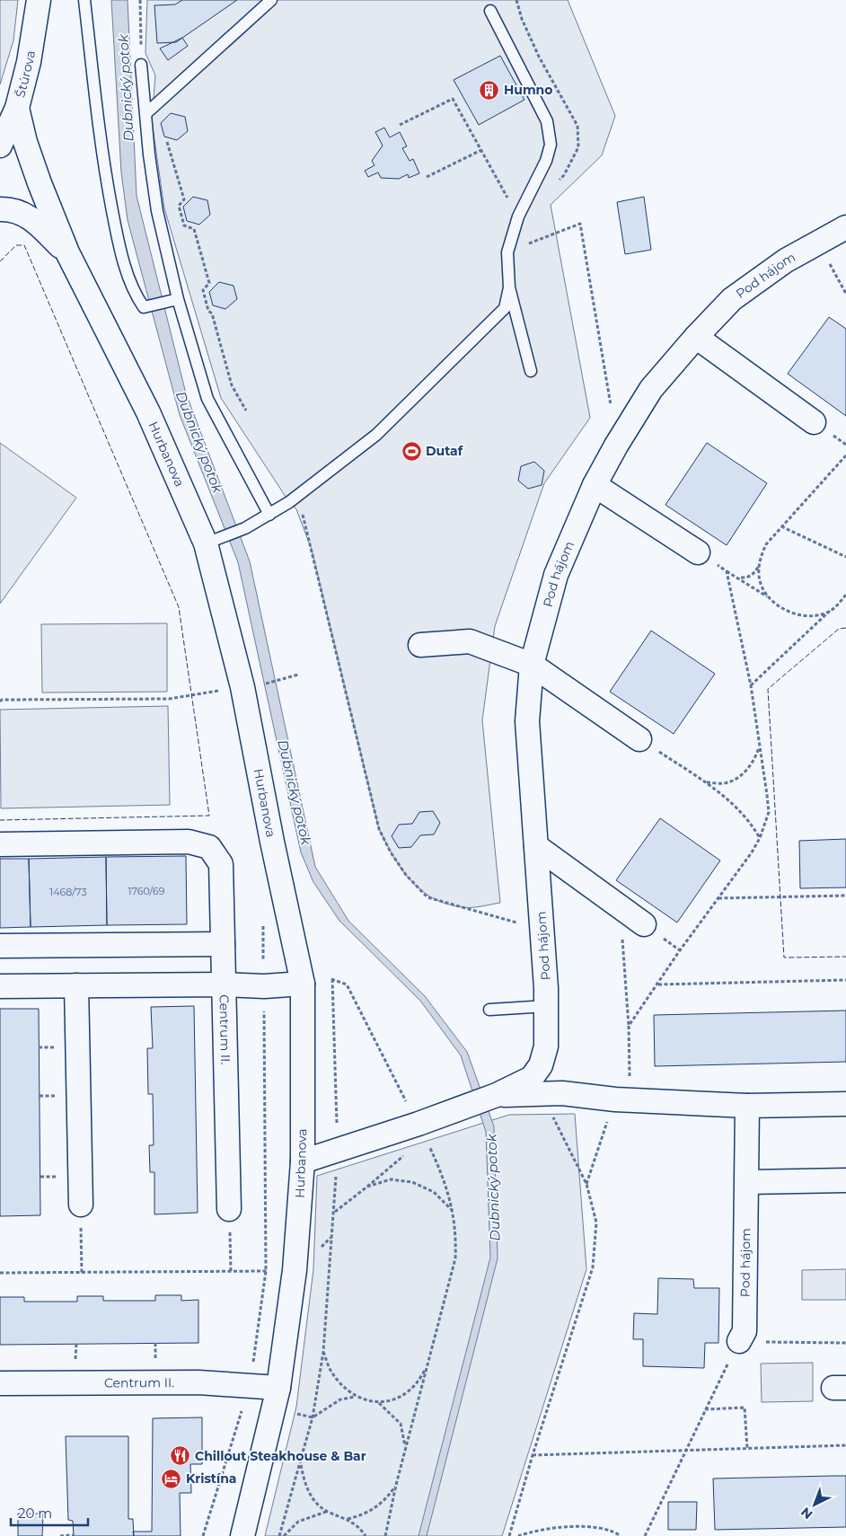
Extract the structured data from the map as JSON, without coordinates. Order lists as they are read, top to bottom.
{
  "streets": {
    "street": [
      "Štúrova",
      "Pod hájom",
      "Hurbanova",
      "Centrum II."
    ]
  },
  "crossings": [
    ["Štúrova", "Hurbanova"],
    ["Hurbanova", "Centrum II."]
  ],
  "water": ["Dubnický potok"],
  "places": {
    "building": ["Humno"],
    "sports": ["Dutaf"],
    "restaurant": ["Chillout Steakhouse & Bar"],
    "hotel": ["Kristína"]
  },
  "house_numbers": ["1760/69", "1468/73"],
  "scale_bar": "20 m",
  "north": "bottom left"
}
